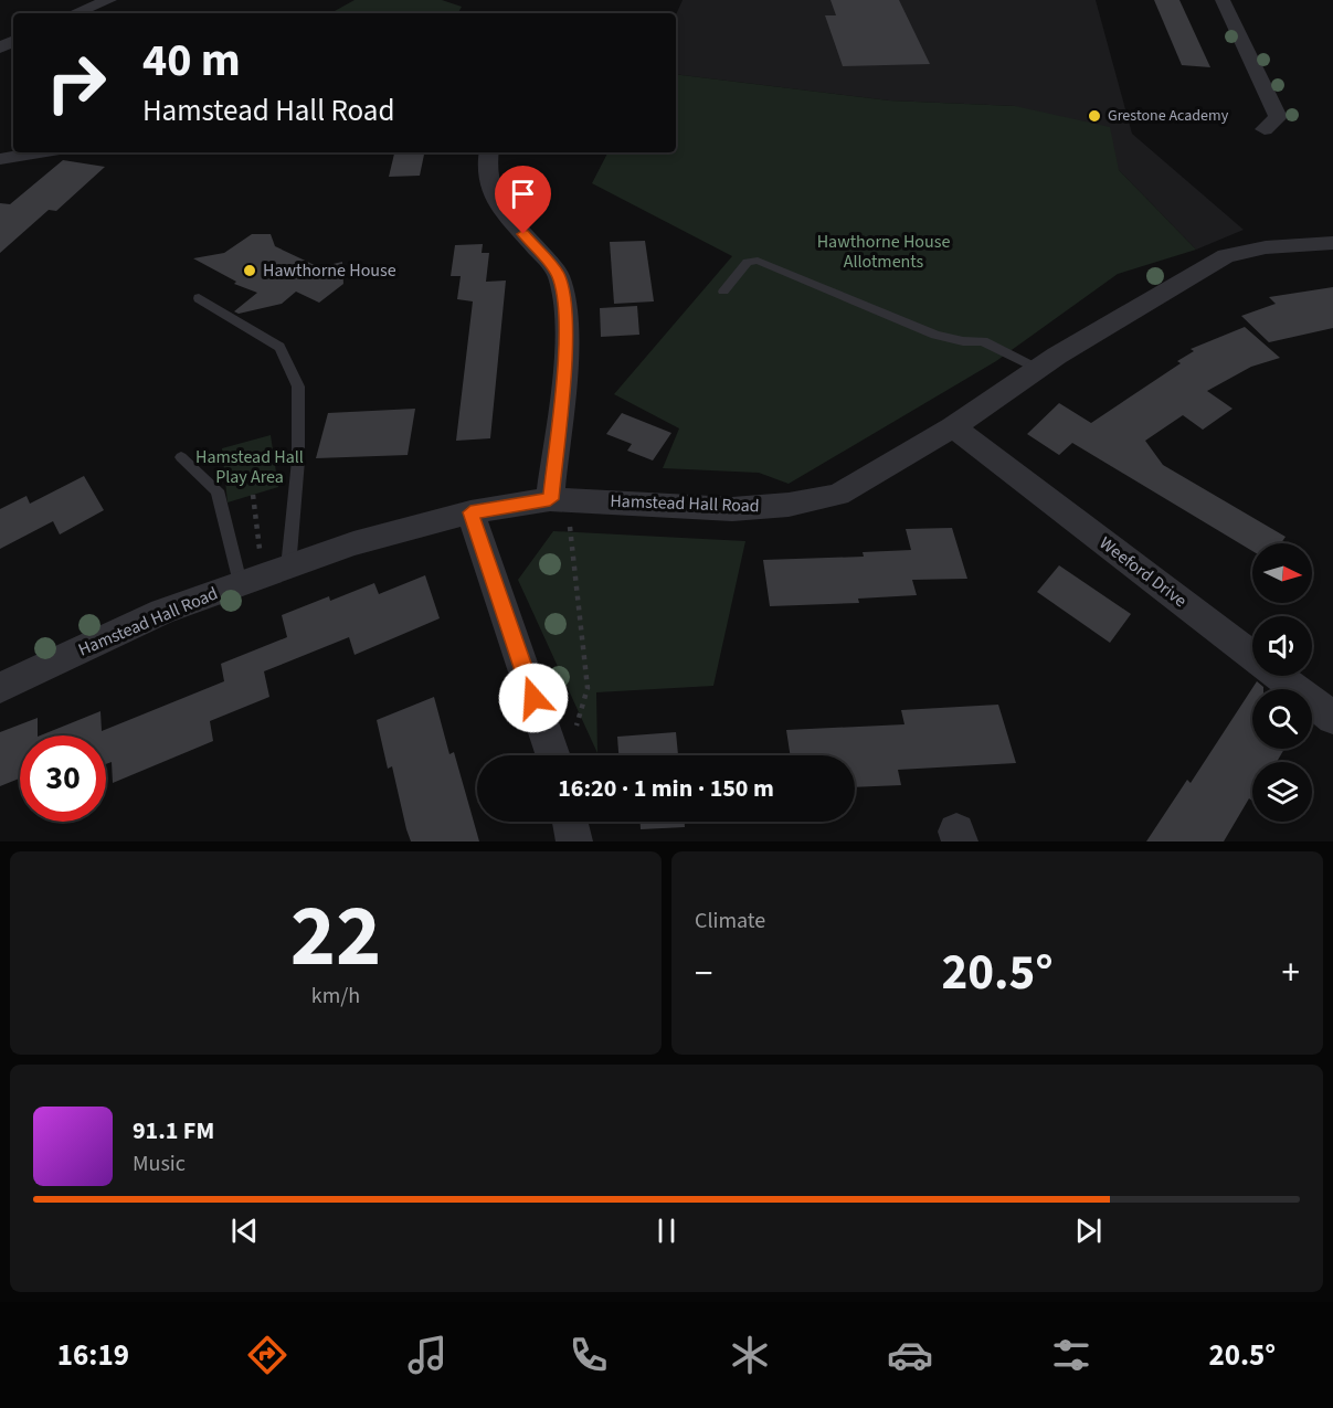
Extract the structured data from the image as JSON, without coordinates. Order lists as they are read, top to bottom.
{
  "streets": {
    "street": ["Hamstead Hall Road", "Weeford Drive"]
  },
  "crossings": [
    ["Hamstead Hall Road", "Weeford Drive"]
  ],
  "parks": ["Hawthorne House Allotments", "Hamstead Hall Play Area"],
  "places": ["Grestone Academy", "Hawthorne House"],
  "north": "right",
  "page": {
    "turn": ["40 m", "Hamstead Hall Road"],
    "limit": "30",
    "trip": "16:20 · 1 min · 150 m",
    "tile": [
      ["22", "km/h"],
      "Climate"
    ],
    "heat": ["−", "20.5°", "+"],
    "song": ["91.1 FM", "Music"],
    "tabs": ["16:19", "20.5°"]
  }
}
